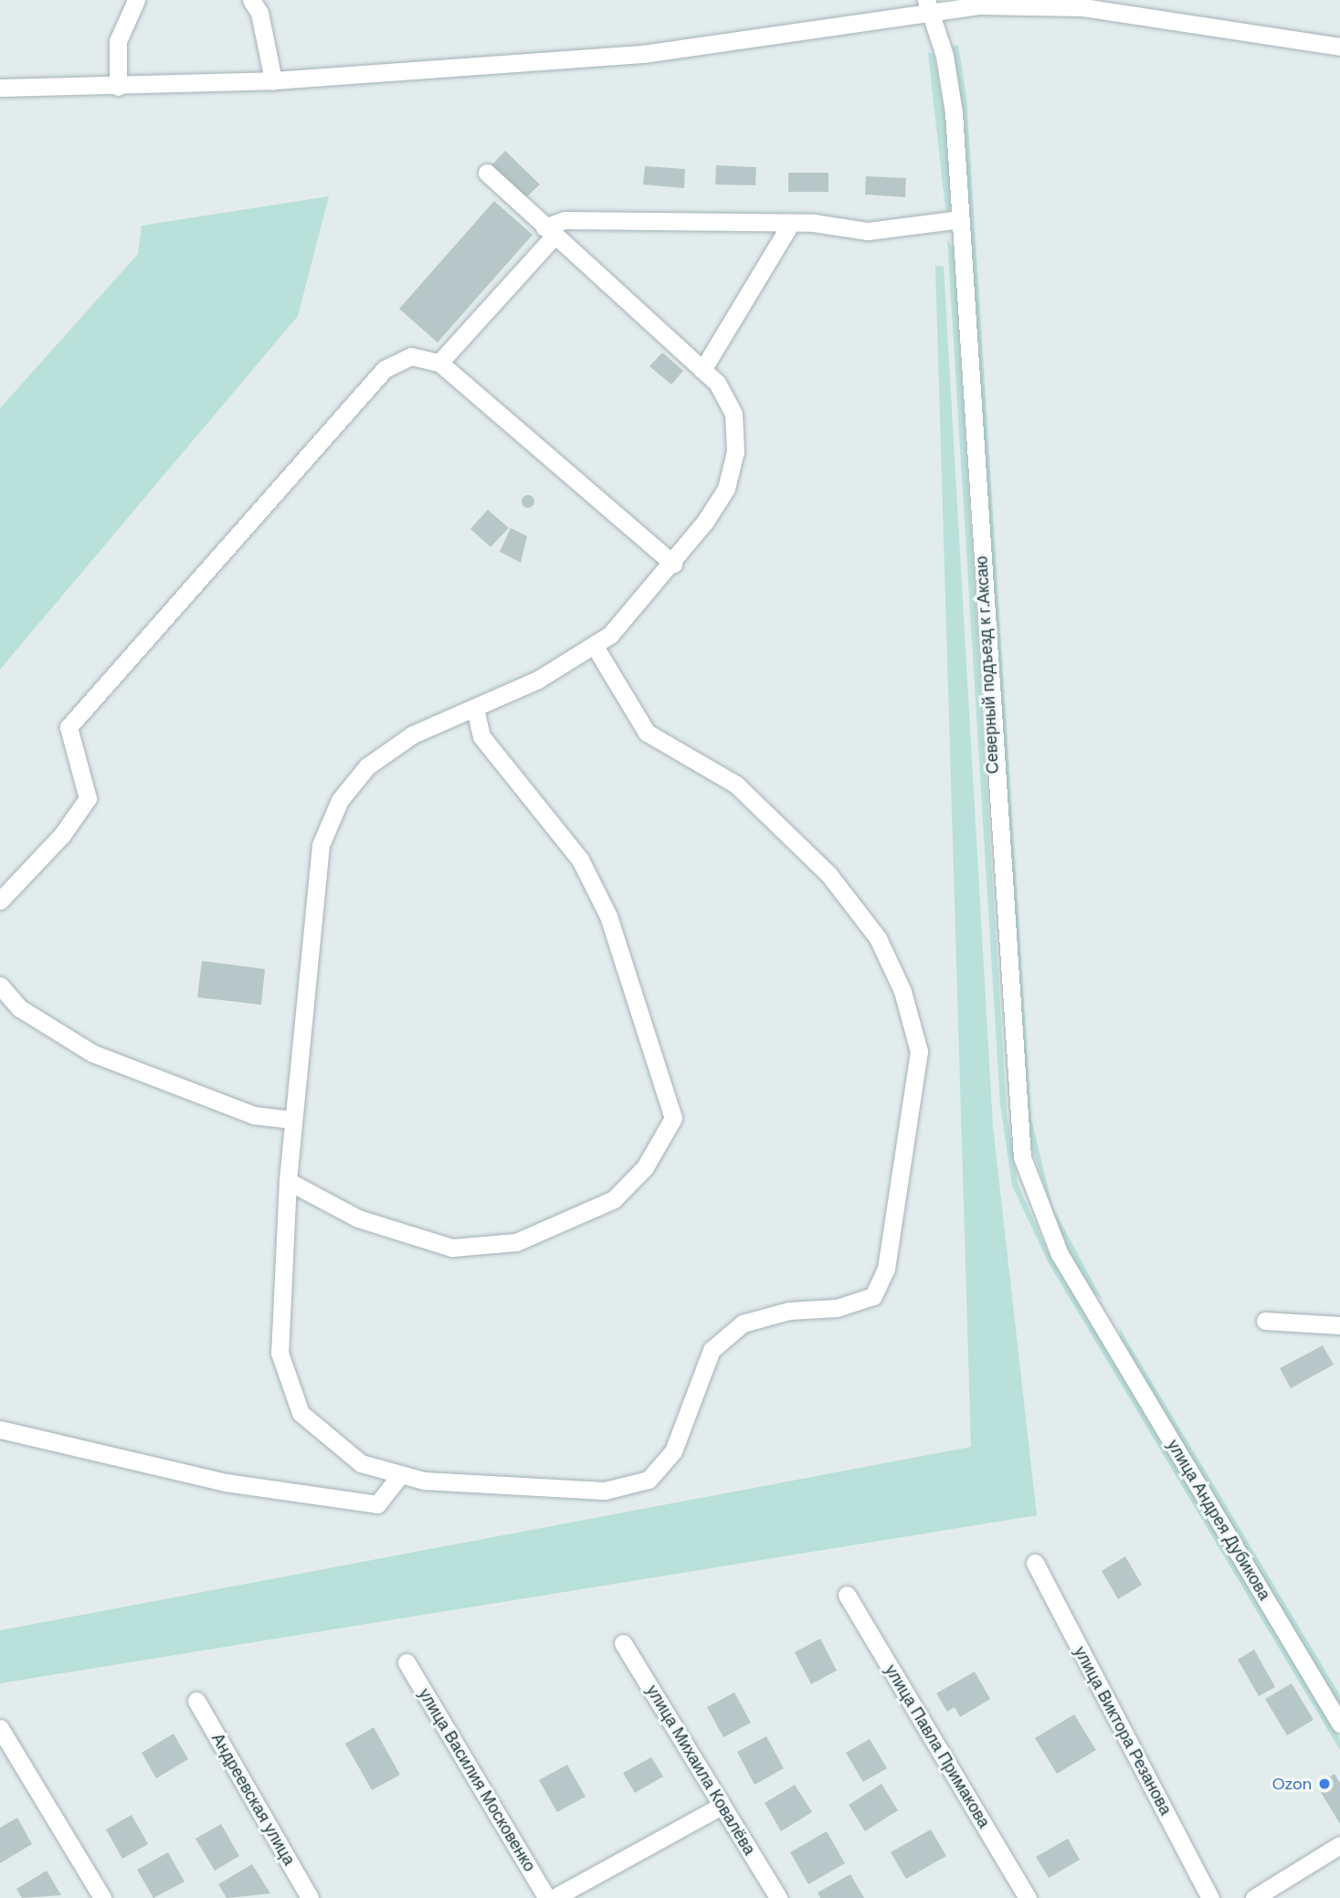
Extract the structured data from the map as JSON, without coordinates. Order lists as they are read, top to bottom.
{
  "streets": {
    "street": [
      "Северный подъезд к г.Аксаю",
      "улица Андрея Дубикова",
      "улица Виктора Резанова",
      "улица Павла Примакова",
      "улица Михаила Ковалёва",
      "улица Василия Московенко",
      "Андреевская улица"
    ]
  },
  "crossings": [
    ["Северный подъезд к г.Аксаю", "улица Андрея Дубикова"]
  ],
  "places": ["Ozon"]
}
